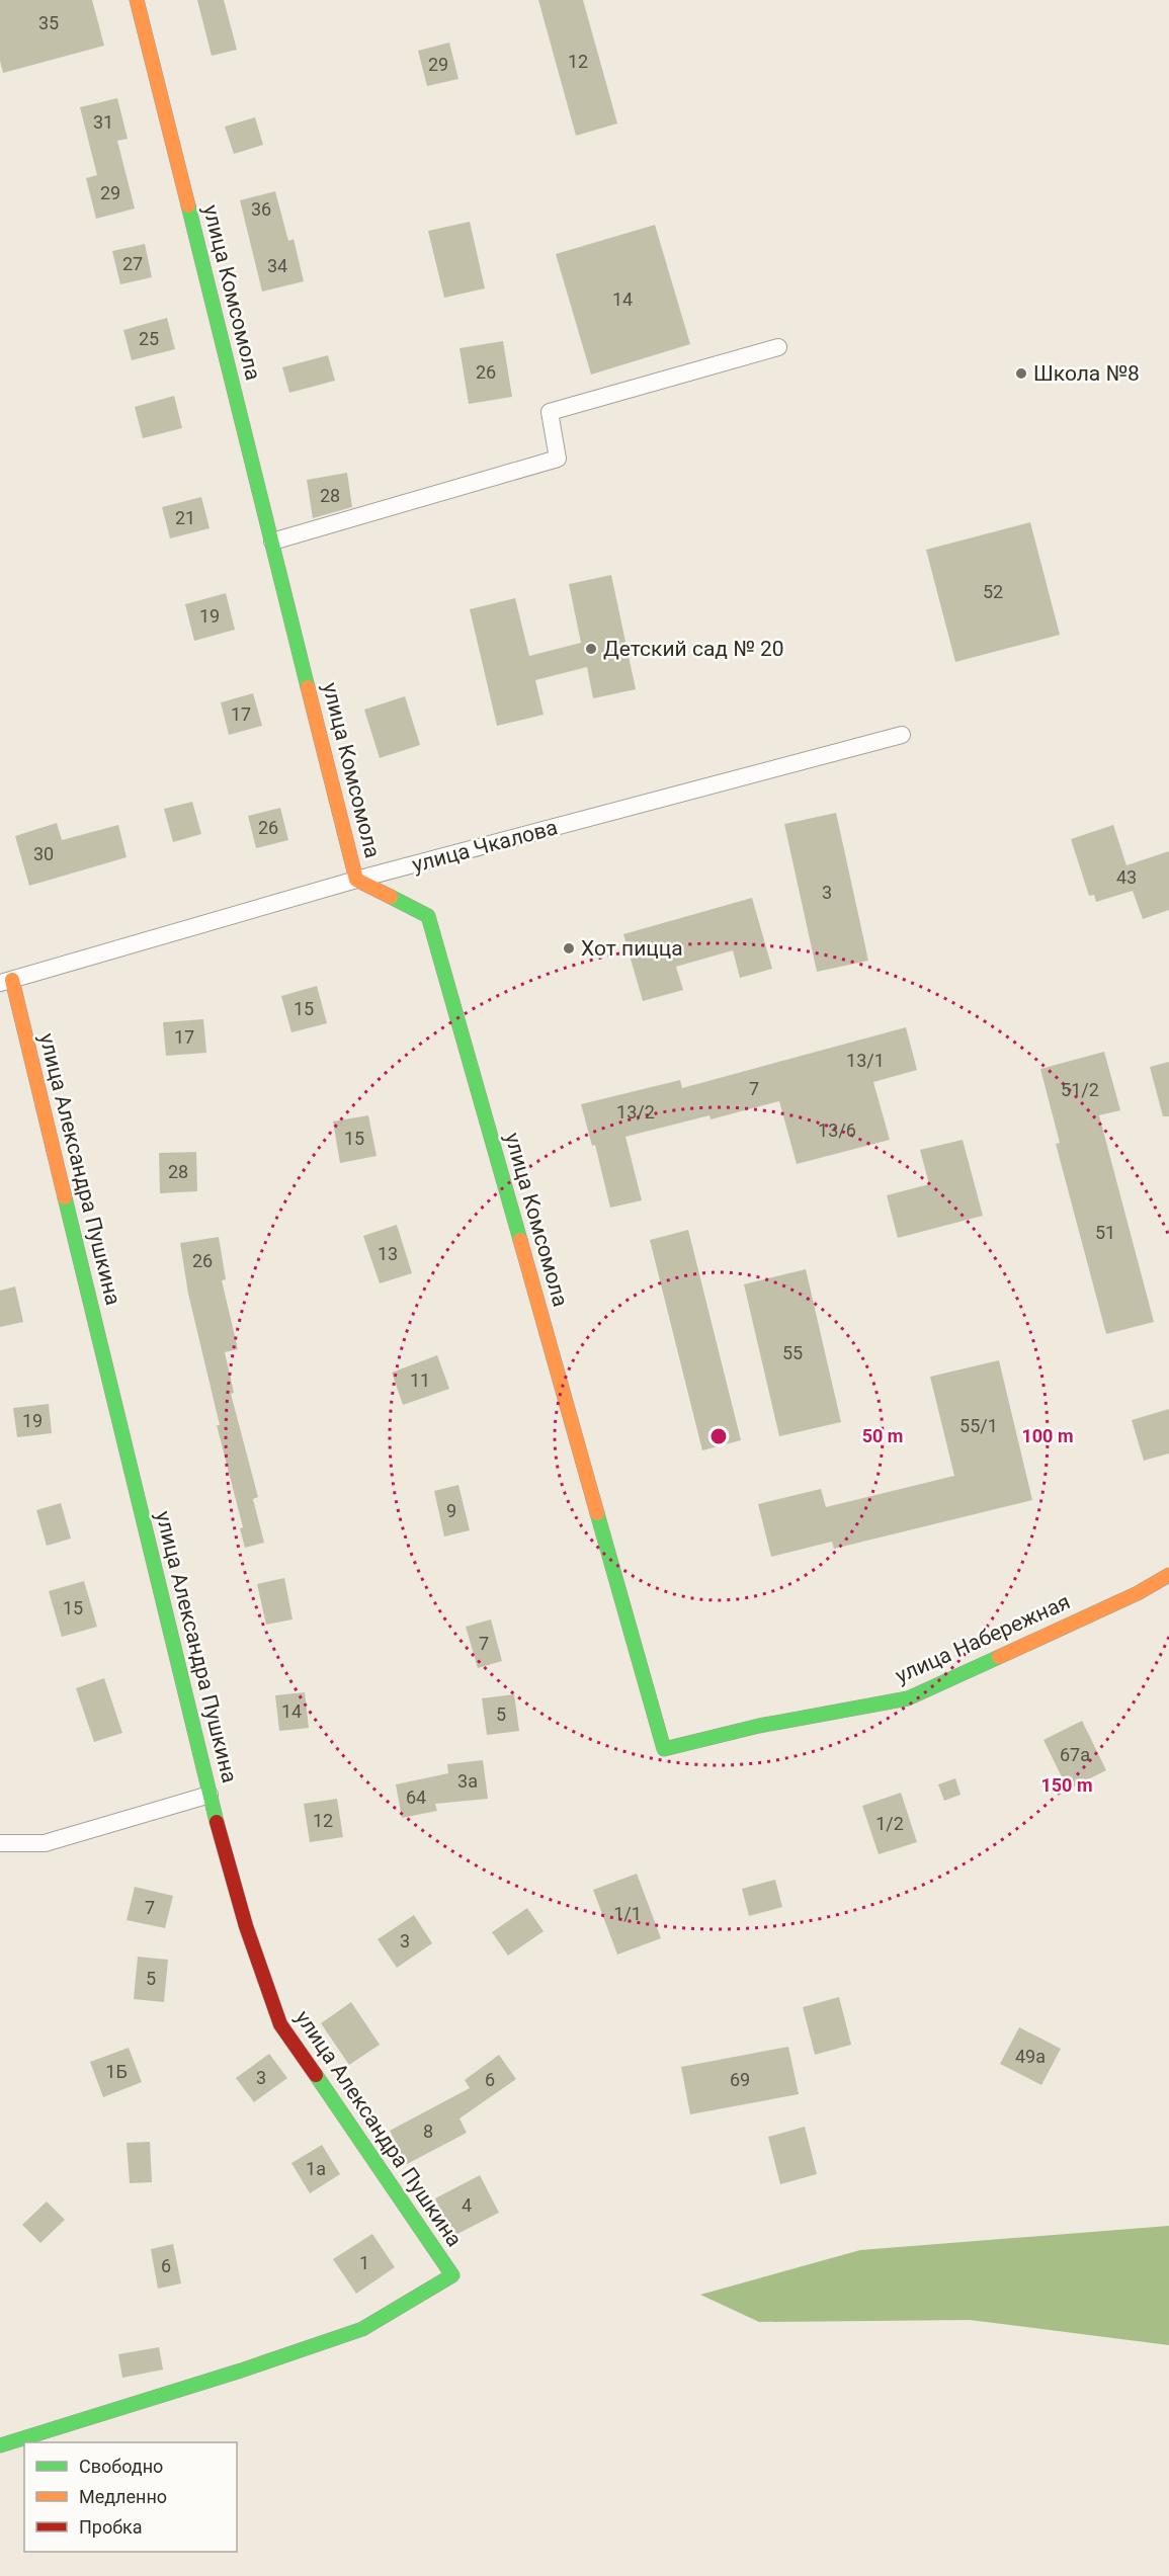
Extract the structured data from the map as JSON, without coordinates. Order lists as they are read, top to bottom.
{
  "streets": {
    "street": [
      "улица Комсомола",
      "улица Чкалова",
      "улица Александра Пушкина",
      "улица Набережная"
    ]
  },
  "crossings": [
    ["улица Комсомола", "улица Чкалова"],
    ["улица Комсомола", "улица Набережная"],
    ["улица Чкалова", "улица Александра Пушкина"]
  ],
  "places": ["Школа №8", "Детский сад № 20", "Хот пицца"],
  "house_numbers": [
    "35",
    "12",
    "29",
    "31",
    "29",
    "36",
    "27",
    "34",
    "14",
    "25",
    "26",
    "28",
    "21",
    "52",
    "19",
    "17",
    "26",
    "30",
    "43",
    "3",
    "15",
    "17",
    "13/1",
    "7",
    "51/2",
    "13/2",
    "13/6",
    "15",
    "28",
    "51",
    "13",
    "26",
    "55",
    "11",
    "19",
    "55/1",
    "9",
    "15",
    "7",
    "14",
    "5",
    "67а",
    "3а",
    "64",
    "12",
    "1/2",
    "7",
    "1/1",
    "3",
    "5",
    "49а",
    "1Б",
    "3",
    "6",
    "69",
    "8",
    "1а",
    "4",
    "1",
    "6"
  ],
  "legend": ["Свободно", "Медленно", "Пробка"],
  "rings": ["50 m", "100 m", "150 m"]
}
